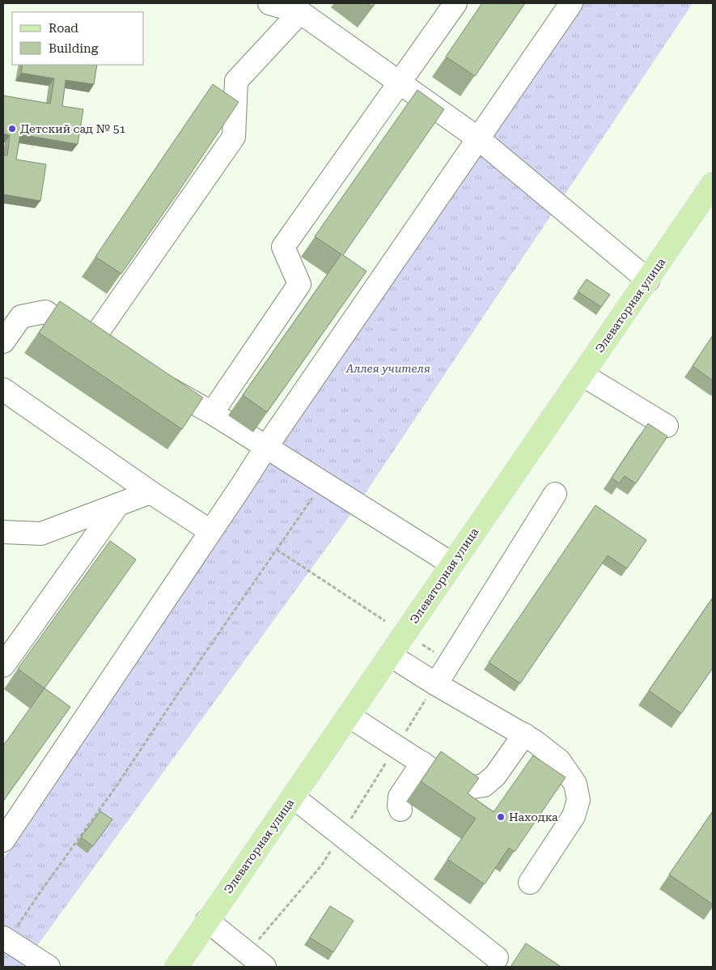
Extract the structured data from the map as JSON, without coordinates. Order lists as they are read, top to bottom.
{
  "streets": {
    "main road": ["Элеваторная улица"]
  },
  "parks": ["Аллея учителя"],
  "places": ["Детский сад № 51", "Находка"],
  "legend": ["Road", "Building"]
}
